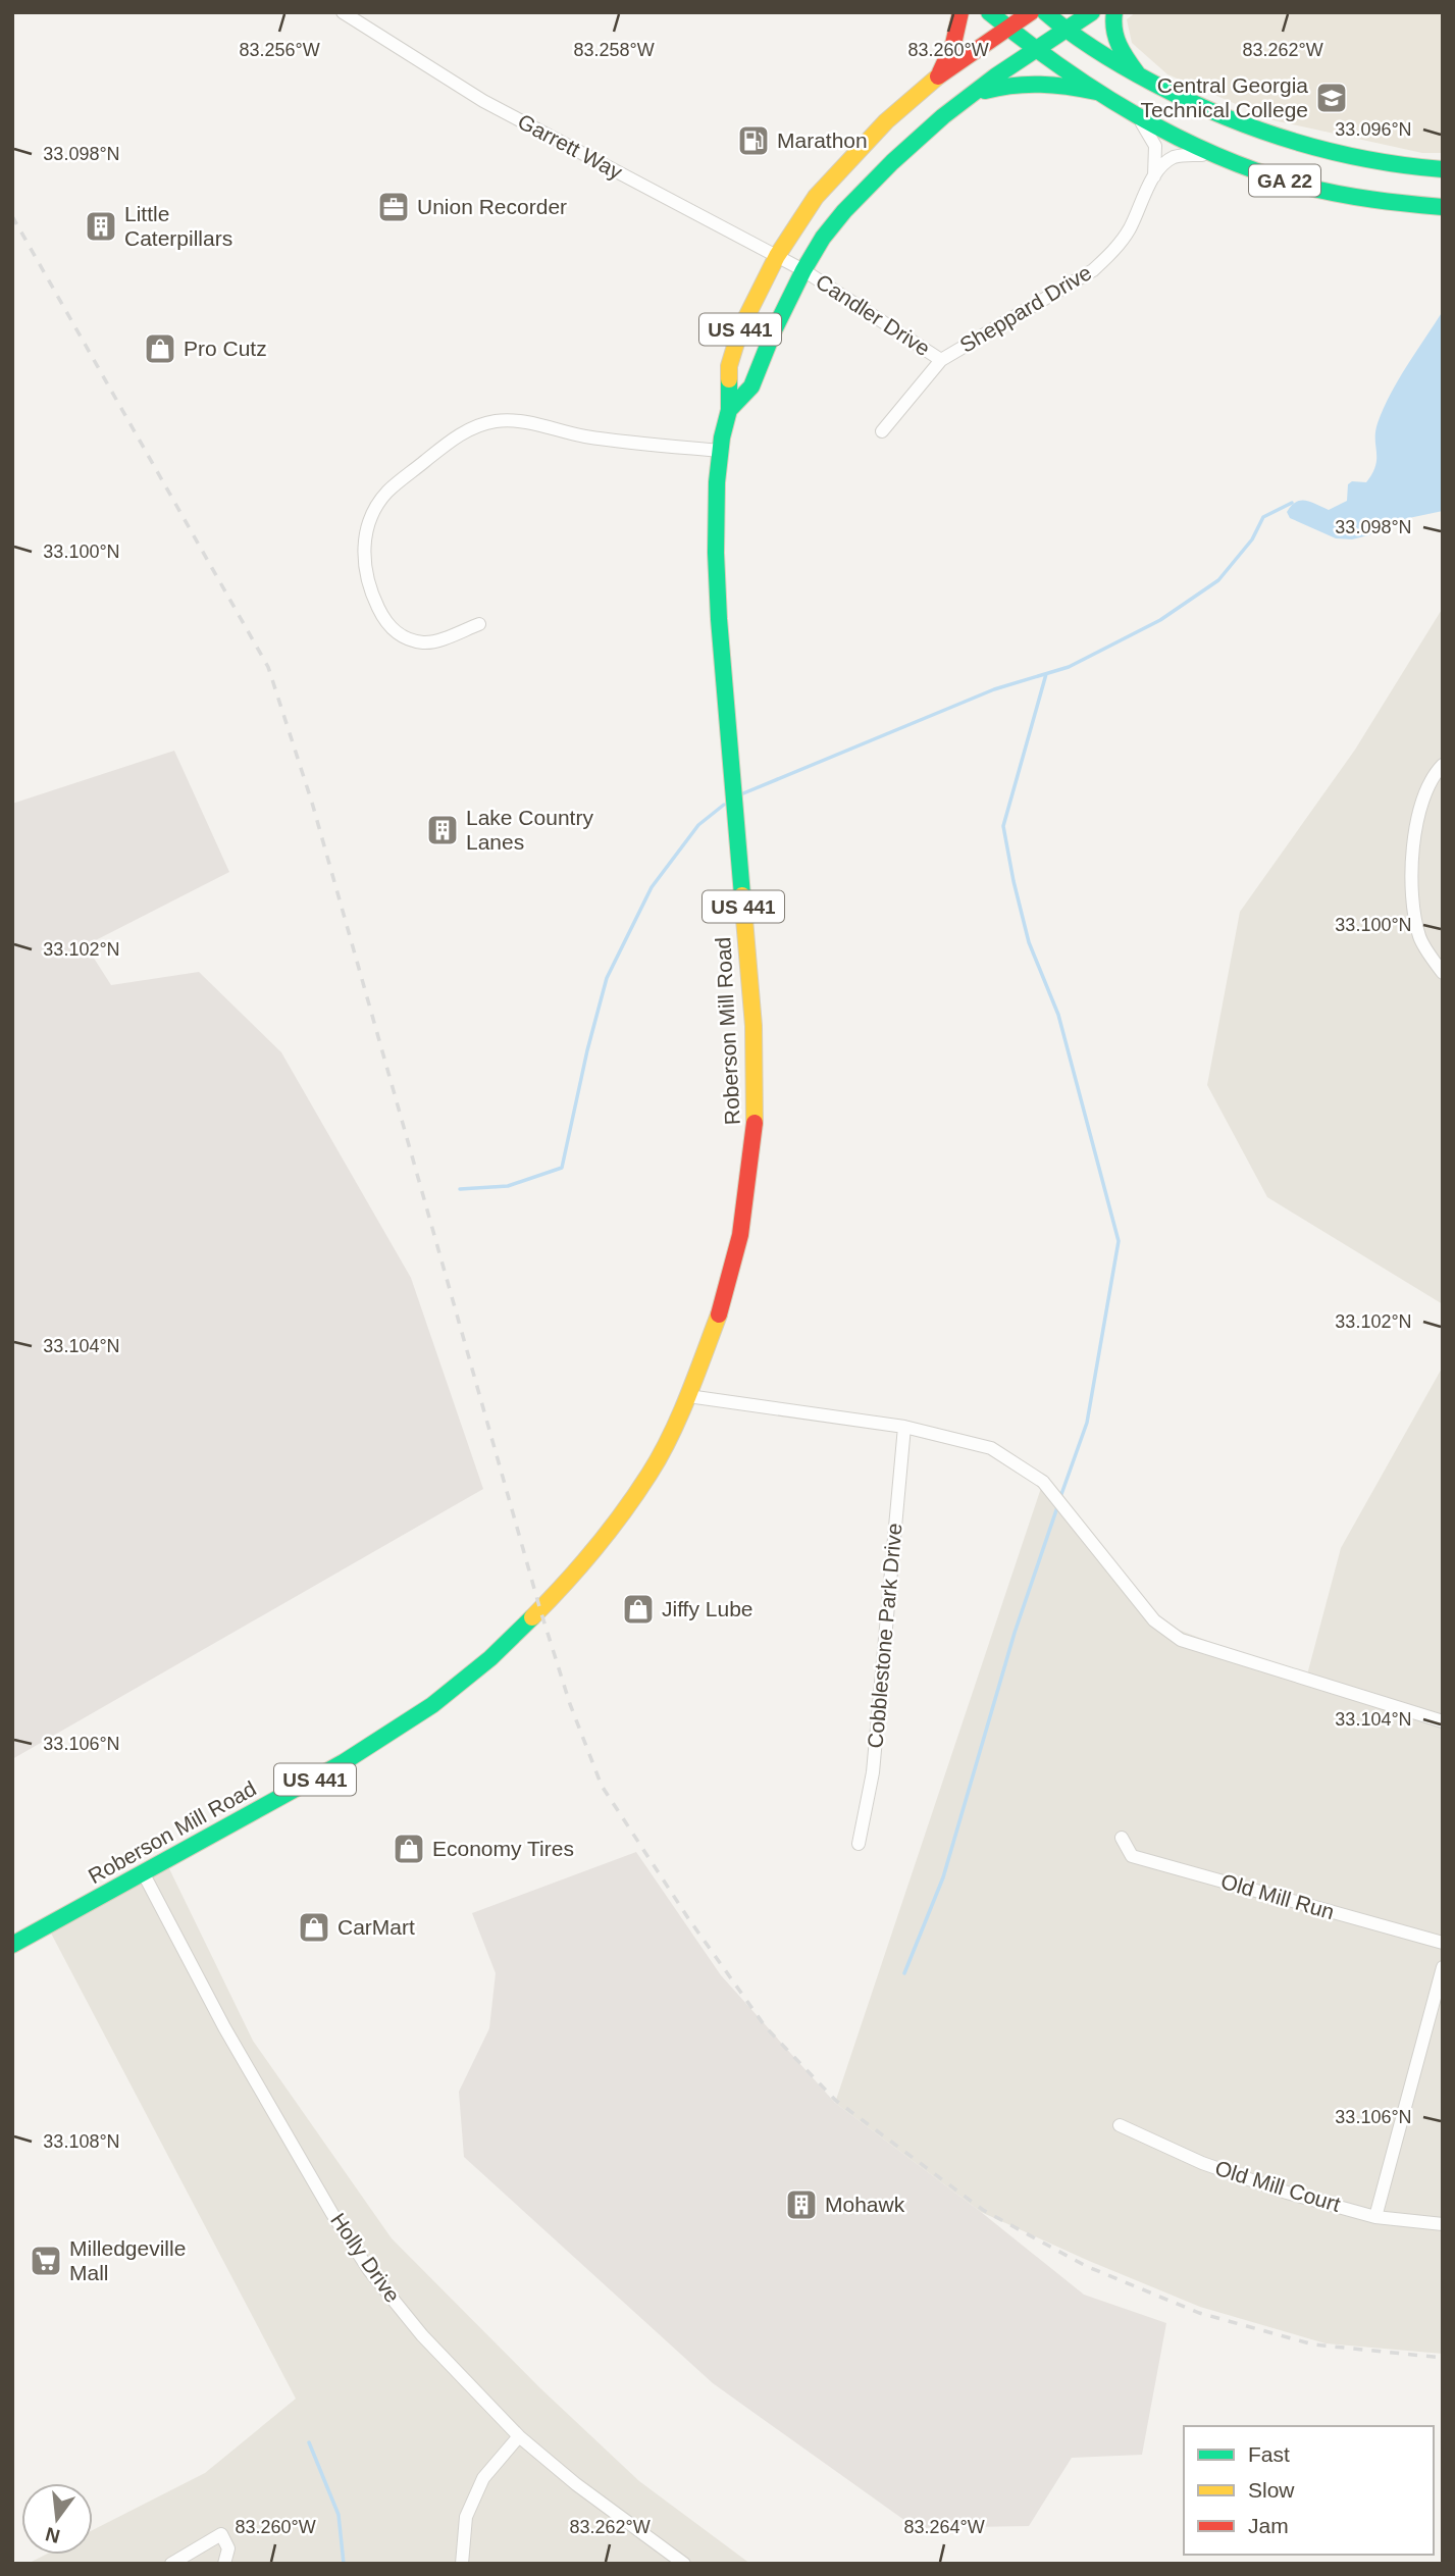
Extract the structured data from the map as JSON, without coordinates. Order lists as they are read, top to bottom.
{
  "streets": {
    "main road": ["GA 22", "US 441", "Roberson Mill Road"],
    "street": [
      "Garrett Way",
      "Sheppard Drive",
      "Candler Drive",
      "Cobblestone Park Drive",
      "Old Mill Run",
      "Old Mill Court",
      "Holly Drive"
    ]
  },
  "crossings": [
    ["Garrett Way", "Candler Drive"],
    ["Garrett Way", "US 441"],
    ["Garrett Way", "Roberson Mill Road"],
    ["GA 22", "Sheppard Drive"],
    ["GA 22", "US 441"],
    ["GA 22", "Roberson Mill Road"],
    ["Sheppard Drive", "Candler Drive"],
    ["Candler Drive", "US 441"],
    ["US 441", "Roberson Mill Road"],
    ["Roberson Mill Road", "Holly Drive"]
  ],
  "places": {
    "school or university": ["Central Georgia Technical College"],
    "fuel station": ["Marathon"],
    "office": ["Union Recorder"],
    "building": ["Little Caterpillars", "Lake Country Lanes", "Mohawk"],
    "shop": [
      "Pro Cutz",
      "Jiffy Lube",
      "Economy Tires",
      "CarMart"
    ],
    "supermarket": ["Milledgeville Mall"]
  },
  "legend": ["Fast", "Slow", "Jam"],
  "north": "bottom",
  "coordinates": [
    "83.256°W",
    "83.258°W",
    "83.260°W",
    "83.262°W",
    "33.096°N",
    "33.098°N",
    "33.100°N",
    "33.102°N",
    "33.104°N",
    "33.106°N",
    "33.108°N",
    "83.264°W"
  ]
}
